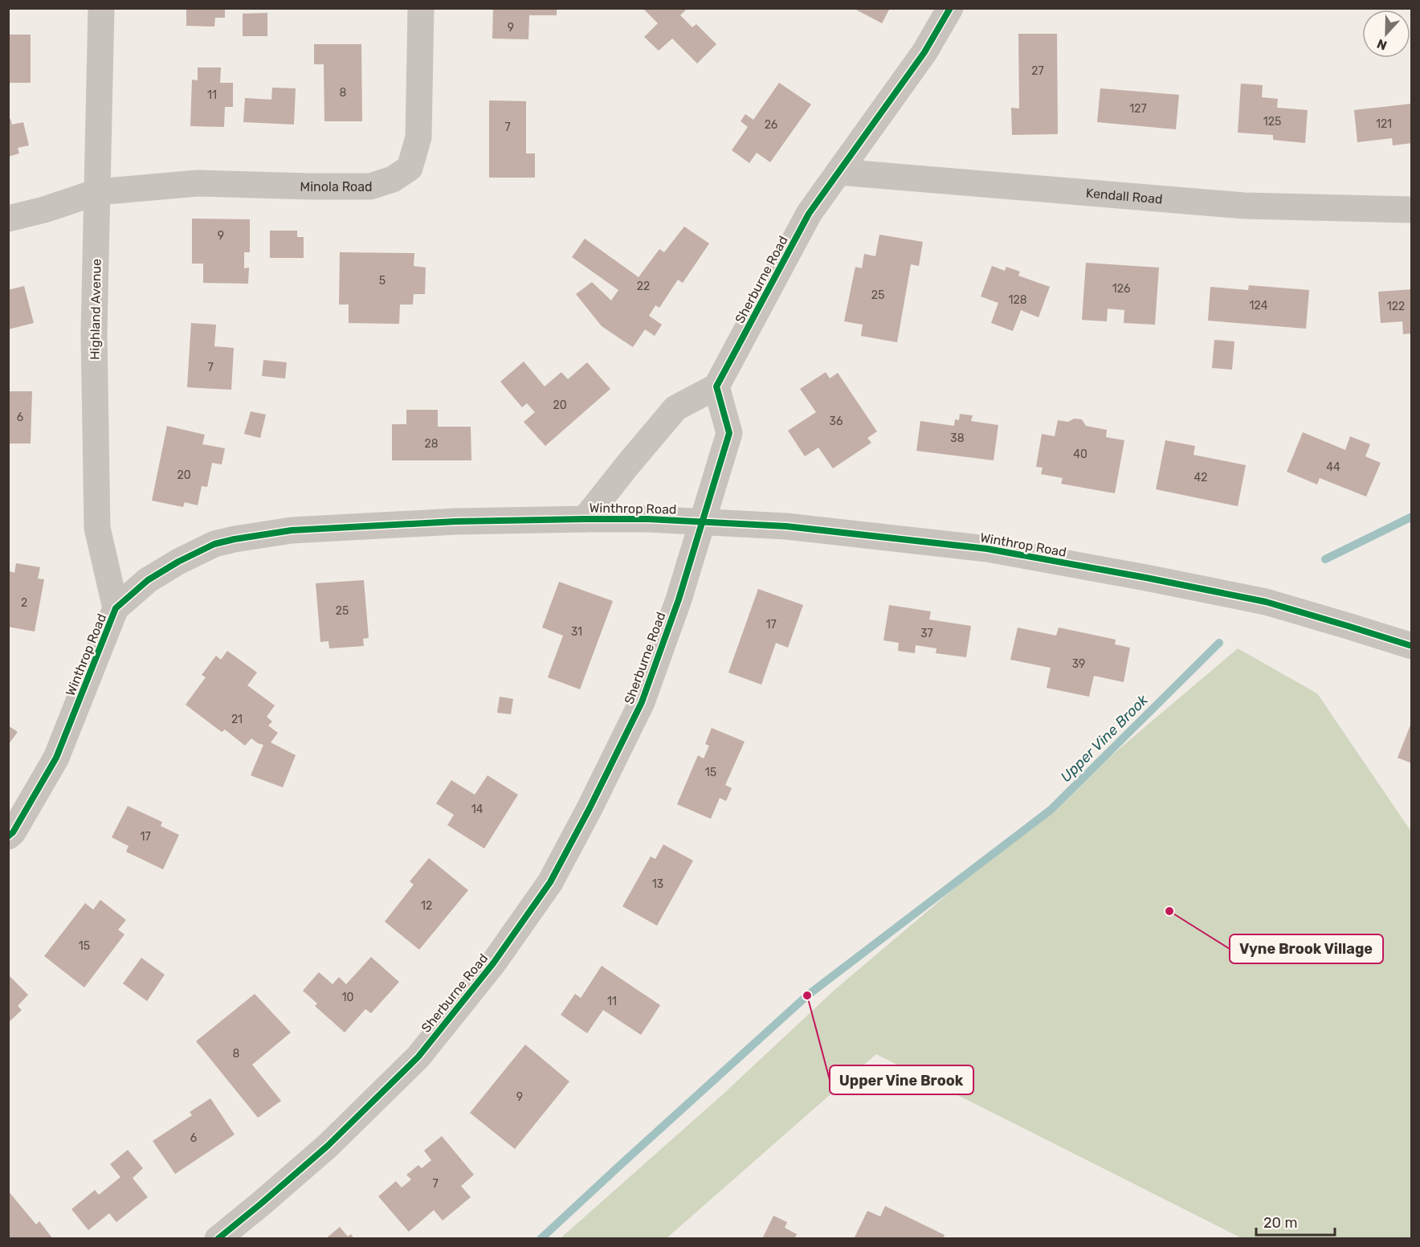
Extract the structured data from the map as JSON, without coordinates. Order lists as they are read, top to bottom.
{
  "streets": {
    "street": [
      "Minola Road",
      "Kendall Road",
      "Sherburne Road",
      "Highland Avenue",
      "Winthrop Road"
    ]
  },
  "crossings": [
    ["Minola Road", "Highland Avenue"],
    ["Kendall Road", "Sherburne Road"],
    ["Sherburne Road", "Winthrop Road"],
    ["Highland Avenue", "Winthrop Road"]
  ],
  "water": ["Upper Vine Brook"],
  "places": ["Vyne Brook Village", "Upper Vine Brook"],
  "house_numbers": [
    "9",
    "27",
    "8",
    "11",
    "127",
    "125",
    "121",
    "26",
    "7",
    "9",
    "5",
    "22",
    "126",
    "25",
    "128",
    "124",
    "122",
    "7",
    "20",
    "6",
    "36",
    "38",
    "28",
    "40",
    "44",
    "20",
    "42",
    "2",
    "25",
    "17",
    "31",
    "37",
    "39",
    "21",
    "15",
    "14",
    "17",
    "13",
    "12",
    "15",
    "10",
    "11",
    "8",
    "9",
    "6",
    "7"
  ],
  "scale_bar": "20 m",
  "north": "bottom"
}
